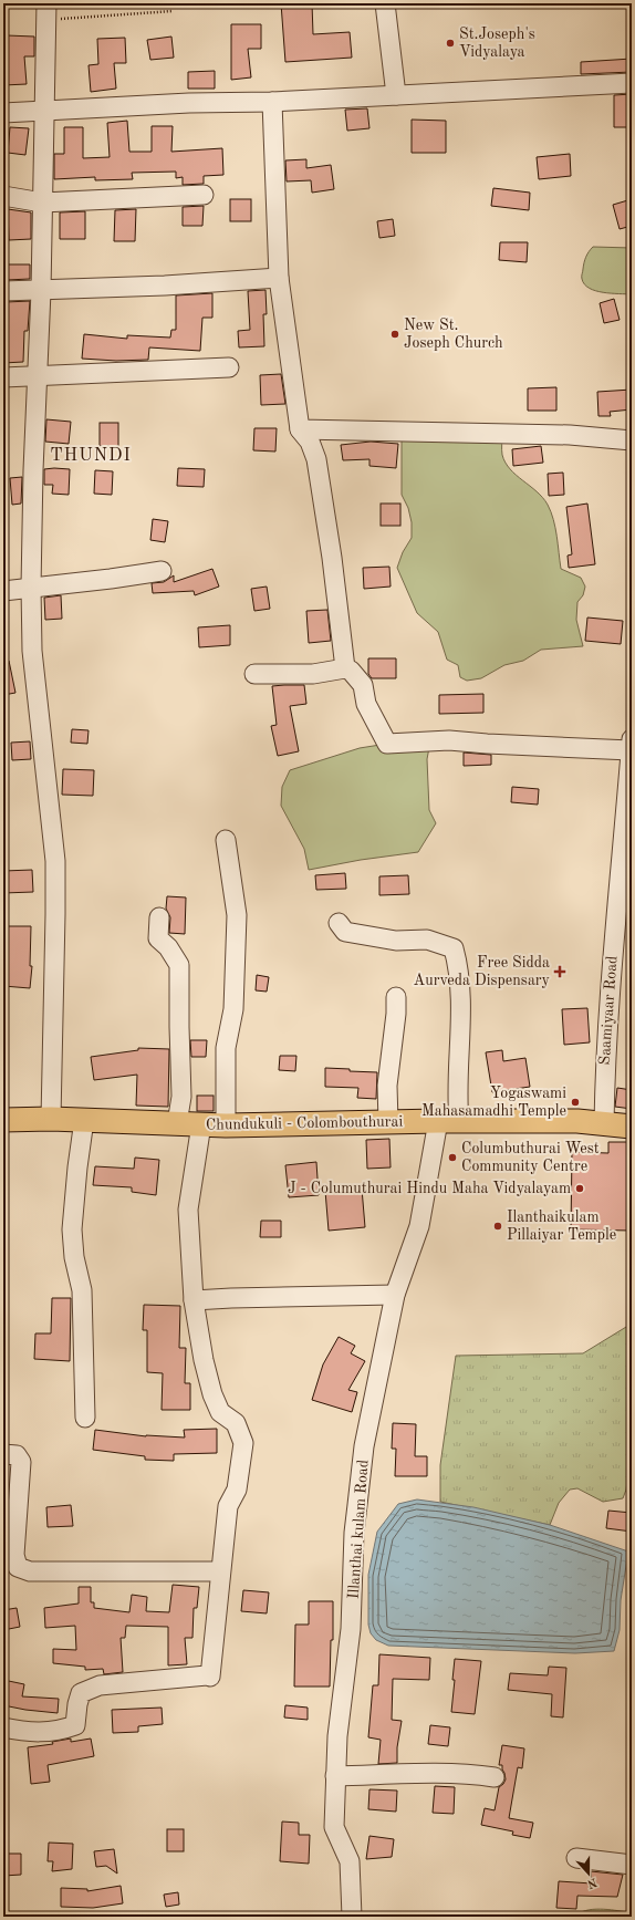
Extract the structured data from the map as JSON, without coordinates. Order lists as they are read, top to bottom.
{
  "streets": {
    "main road": ["Chundukuli - Colombouthurai"],
    "street": ["Saamiyaar Road", "Illanthai kulam Road"]
  },
  "crossings": [
    ["Saamiyaar Road", "Chundukuli - Colombouthurai"],
    ["Chundukuli - Colombouthurai", "Illanthai kulam Road"]
  ],
  "districts": ["THUNDI"],
  "places": {
    "other": [
      "St.Joseph's Vidyalaya",
      "New St. Joseph Church",
      "Yogaswami Mahasamadhi Temple",
      "Columbuthurai West Community Centre",
      "J - Columuthurai Hindu Maha Vidyalayam",
      "Ilanthaikulam Pillaiyar Temple"
    ],
    "health": ["Free Sidda Aurveda Dispensary"]
  },
  "north": "bottom"
}
